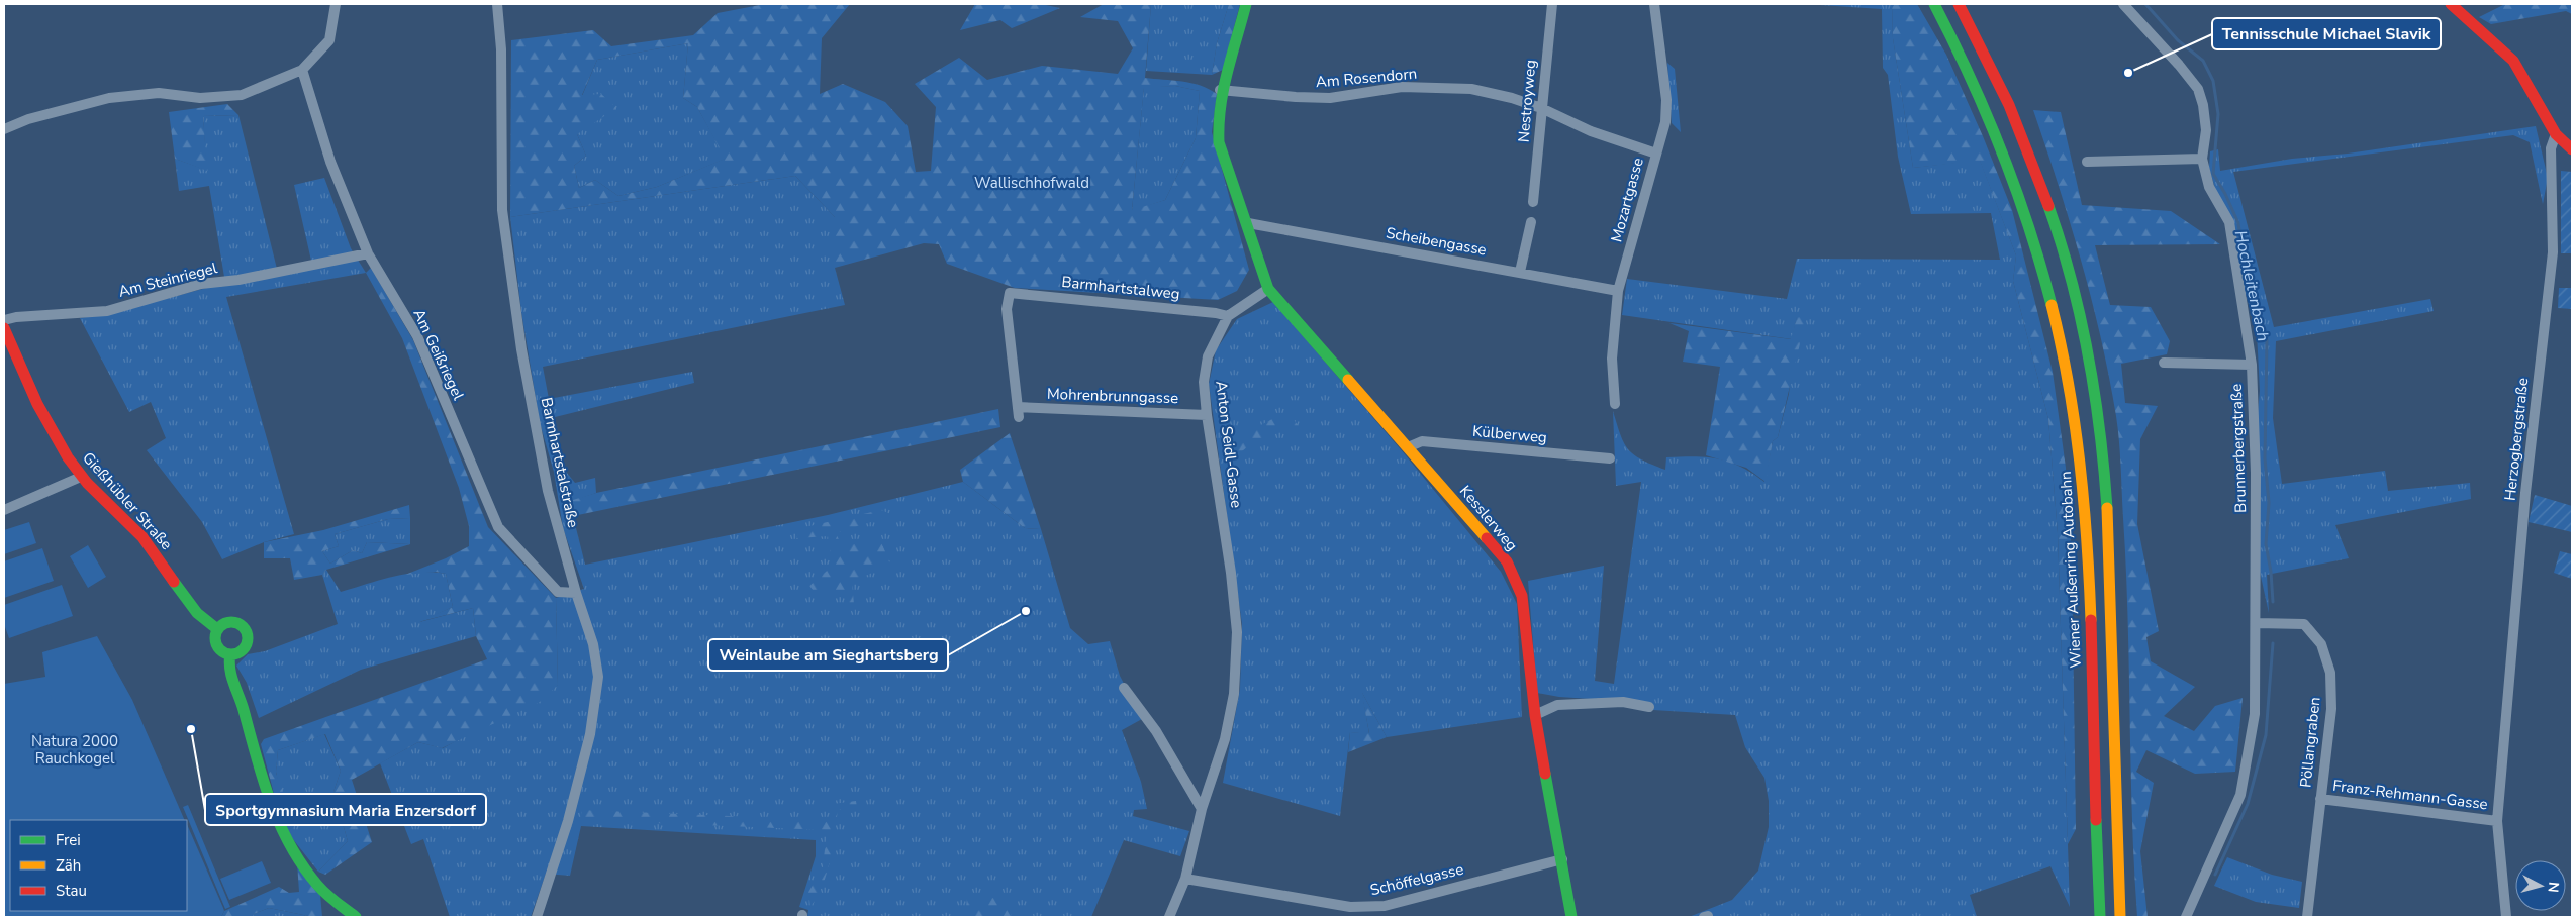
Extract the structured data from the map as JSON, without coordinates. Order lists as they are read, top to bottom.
{
  "streets": {
    "main road": ["Gießhübler Straße", "Kesslerweg", "Wiener Außenring Autobahn"],
    "street": [
      "Am Rosendorn",
      "Nestroyweg",
      "Mozartgasse",
      "Scheibengasse",
      "Am Steinriegel",
      "Barmhartstalweg",
      "Am Geißriegel",
      "Mohrenbrunngasse",
      "Külberweg",
      "Herzogbergstraße",
      "Anton Seidl-Gasse",
      "Brunnerbergstraße",
      "Barmhartstalstraße",
      "Pöllangraben",
      "Franz-Rehmann-Gasse",
      "Schöffelgasse"
    ]
  },
  "crossings": [
    ["Am Rosendorn", "Nestroyweg"],
    ["Am Rosendorn", "Mozartgasse"],
    ["Mozartgasse", "Scheibengasse"],
    ["Am Steinriegel", "Am Geißriegel"],
    ["Barmhartstalweg", "Mohrenbrunngasse"],
    ["Barmhartstalweg", "Anton Seidl-Gasse"],
    ["Am Geißriegel", "Barmhartstalstraße"],
    ["Mohrenbrunngasse", "Anton Seidl-Gasse"],
    ["Külberweg", "Kesslerweg"],
    ["Herzogbergstraße", "Franz-Rehmann-Gasse"],
    ["Anton Seidl-Gasse", "Kesslerweg"],
    ["Anton Seidl-Gasse", "Schöffelgasse"],
    ["Brunnerbergstraße", "Pöllangraben"],
    ["Kesslerweg", "Schöffelgasse"],
    ["Pöllangraben", "Franz-Rehmann-Gasse"]
  ],
  "water": ["Hochleitenbach"],
  "parks": ["Wallischhofwald", "Natura 2000 Rauchkogel"],
  "places": ["Tennisschule Michael Slavik", "Weinlaube am Sieghartsberg", "Sportgymnasium Maria Enzersdorf"],
  "legend": ["Frei", "Zäh", "Stau"],
  "north": "right"
}
